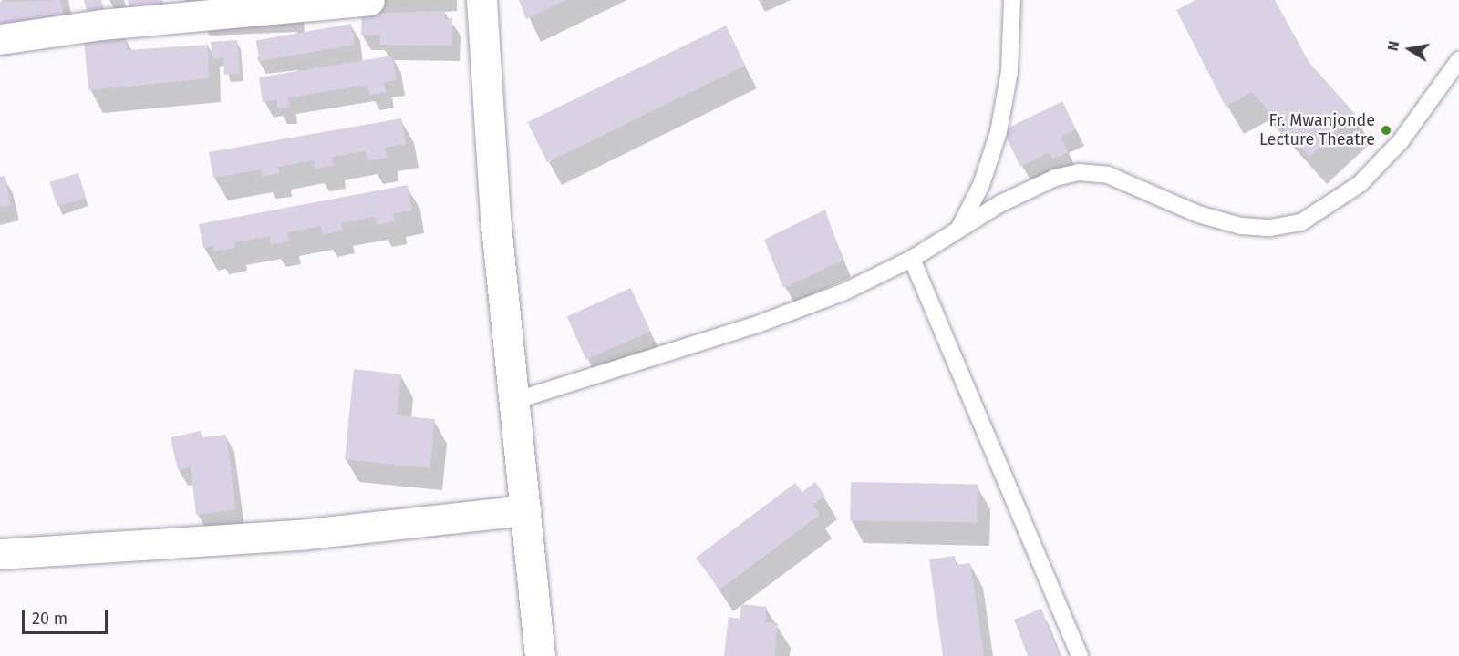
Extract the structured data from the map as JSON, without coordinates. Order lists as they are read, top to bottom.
{
  "places": ["Fr. Mwanjonde Lecture Theatre"],
  "scale_bar": "20 m",
  "north": "left"
}
